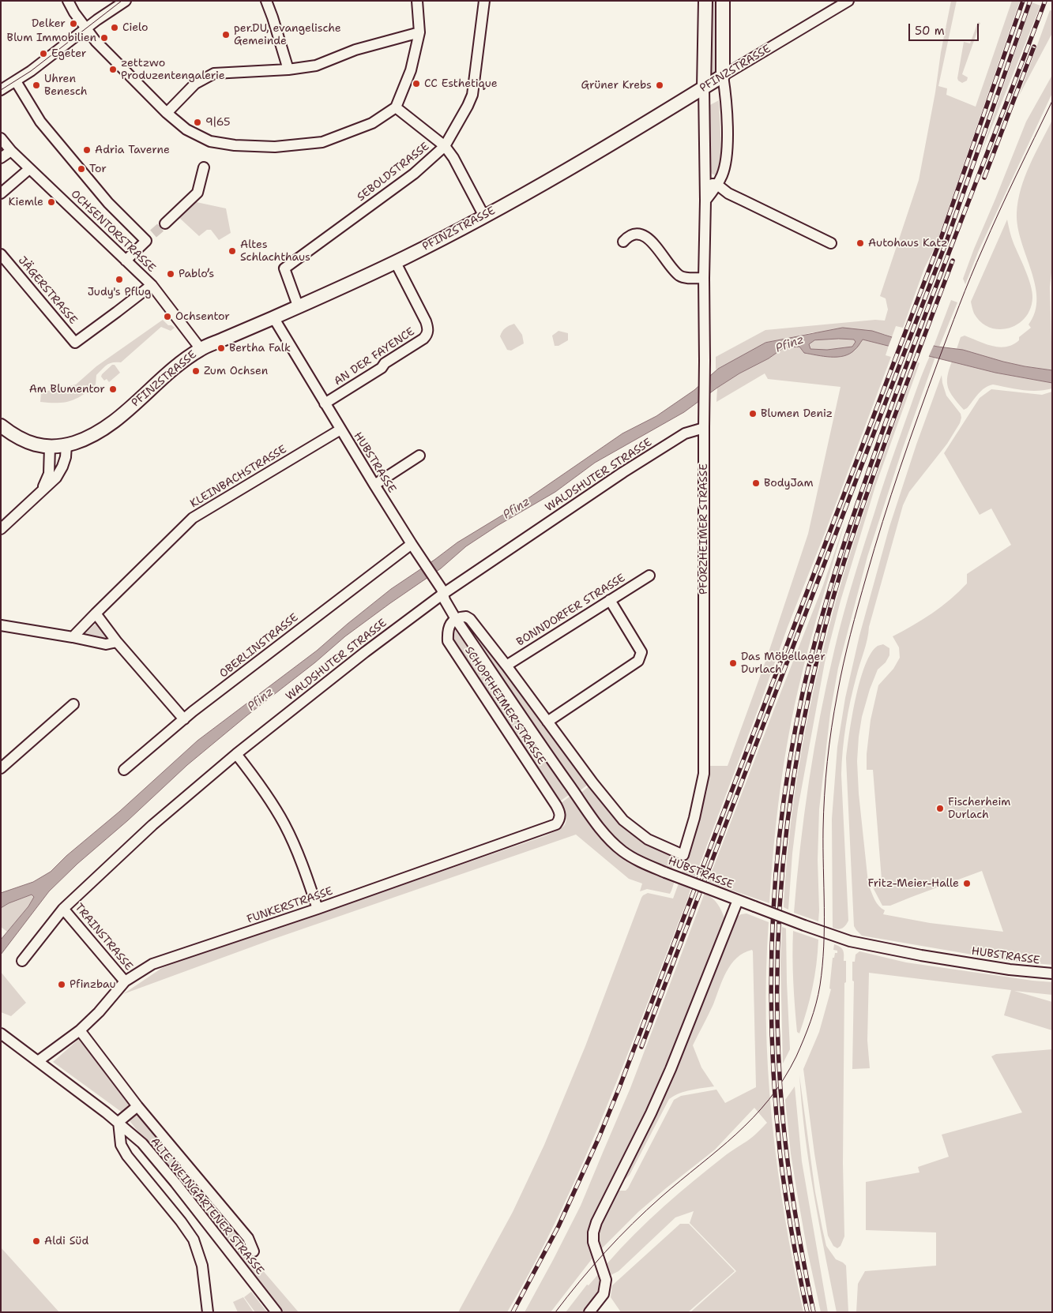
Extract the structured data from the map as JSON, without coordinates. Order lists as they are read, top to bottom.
{
  "streets": {
    "main road": ["PFINZSTRASSE", "PFORZHEIMER STRASSE"],
    "street": [
      "SEBOLDSTRASSE",
      "OCHSENTORSTRASSE",
      "JÄGERSTRASSE",
      "AN DER FAYENCE",
      "HUBSTRASSE",
      "WALDSHUTER STRASSE",
      "KLEINBACHSTRASSE",
      "BONNDORFER STRASSE",
      "OBERLINSTRASSE",
      "SCHOPFHEIMER STRASSE",
      "FUNKERSTRASSE",
      "TRAINSTRASSE",
      "ALTE WEINGARTENER STRASSE"
    ]
  },
  "crossings": [
    ["PFINZSTRASSE", "SEBOLDSTRASSE"],
    ["PFINZSTRASSE", "OCHSENTORSTRASSE"],
    ["PFINZSTRASSE", "AN DER FAYENCE"],
    ["PFINZSTRASSE", "HUBSTRASSE"],
    ["PFINZSTRASSE", "PFORZHEIMER STRASSE"],
    ["OCHSENTORSTRASSE", "JÄGERSTRASSE"],
    ["AN DER FAYENCE", "HUBSTRASSE"],
    ["HUBSTRASSE", "WALDSHUTER STRASSE"],
    ["HUBSTRASSE", "KLEINBACHSTRASSE"],
    ["HUBSTRASSE", "PFORZHEIMER STRASSE"],
    ["HUBSTRASSE", "BONNDORFER STRASSE"],
    ["HUBSTRASSE", "OBERLINSTRASSE"],
    ["HUBSTRASSE", "SCHOPFHEIMER STRASSE"],
    ["WALDSHUTER STRASSE", "PFORZHEIMER STRASSE"],
    ["WALDSHUTER STRASSE", "TRAINSTRASSE"],
    ["SCHOPFHEIMER STRASSE", "FUNKERSTRASSE"],
    ["FUNKERSTRASSE", "TRAINSTRASSE"],
    ["FUNKERSTRASSE", "ALTE WEINGARTENER STRASSE"]
  ],
  "water": ["Pfinz"],
  "places": [
    "Delker",
    "Cielo",
    "per.DU, evangelische Gemeinde",
    "Blum Immobilien",
    "Egeter",
    "zettzwo Produzentengalerie",
    "CC Esthetique",
    "Uhren Benesch",
    "Grüner Krebs",
    "9|65",
    "Adria Taverne",
    "Tor",
    "Kiemle",
    "Autohaus Katz",
    "Altes Schlachthaus",
    "Pablo’s",
    "Judy's Pflug",
    "Ochsentor",
    "Bertha Falk",
    "Zum Ochsen",
    "Am Blumentor",
    "Blumen Deniz",
    "BodyJam",
    "Das Möbellager Durlach",
    "Fischerheim Durlach",
    "Fritz-Meier-Halle",
    "Pfinzbau",
    "Aldi Süd"
  ],
  "scale_bar": "50 m"
}
